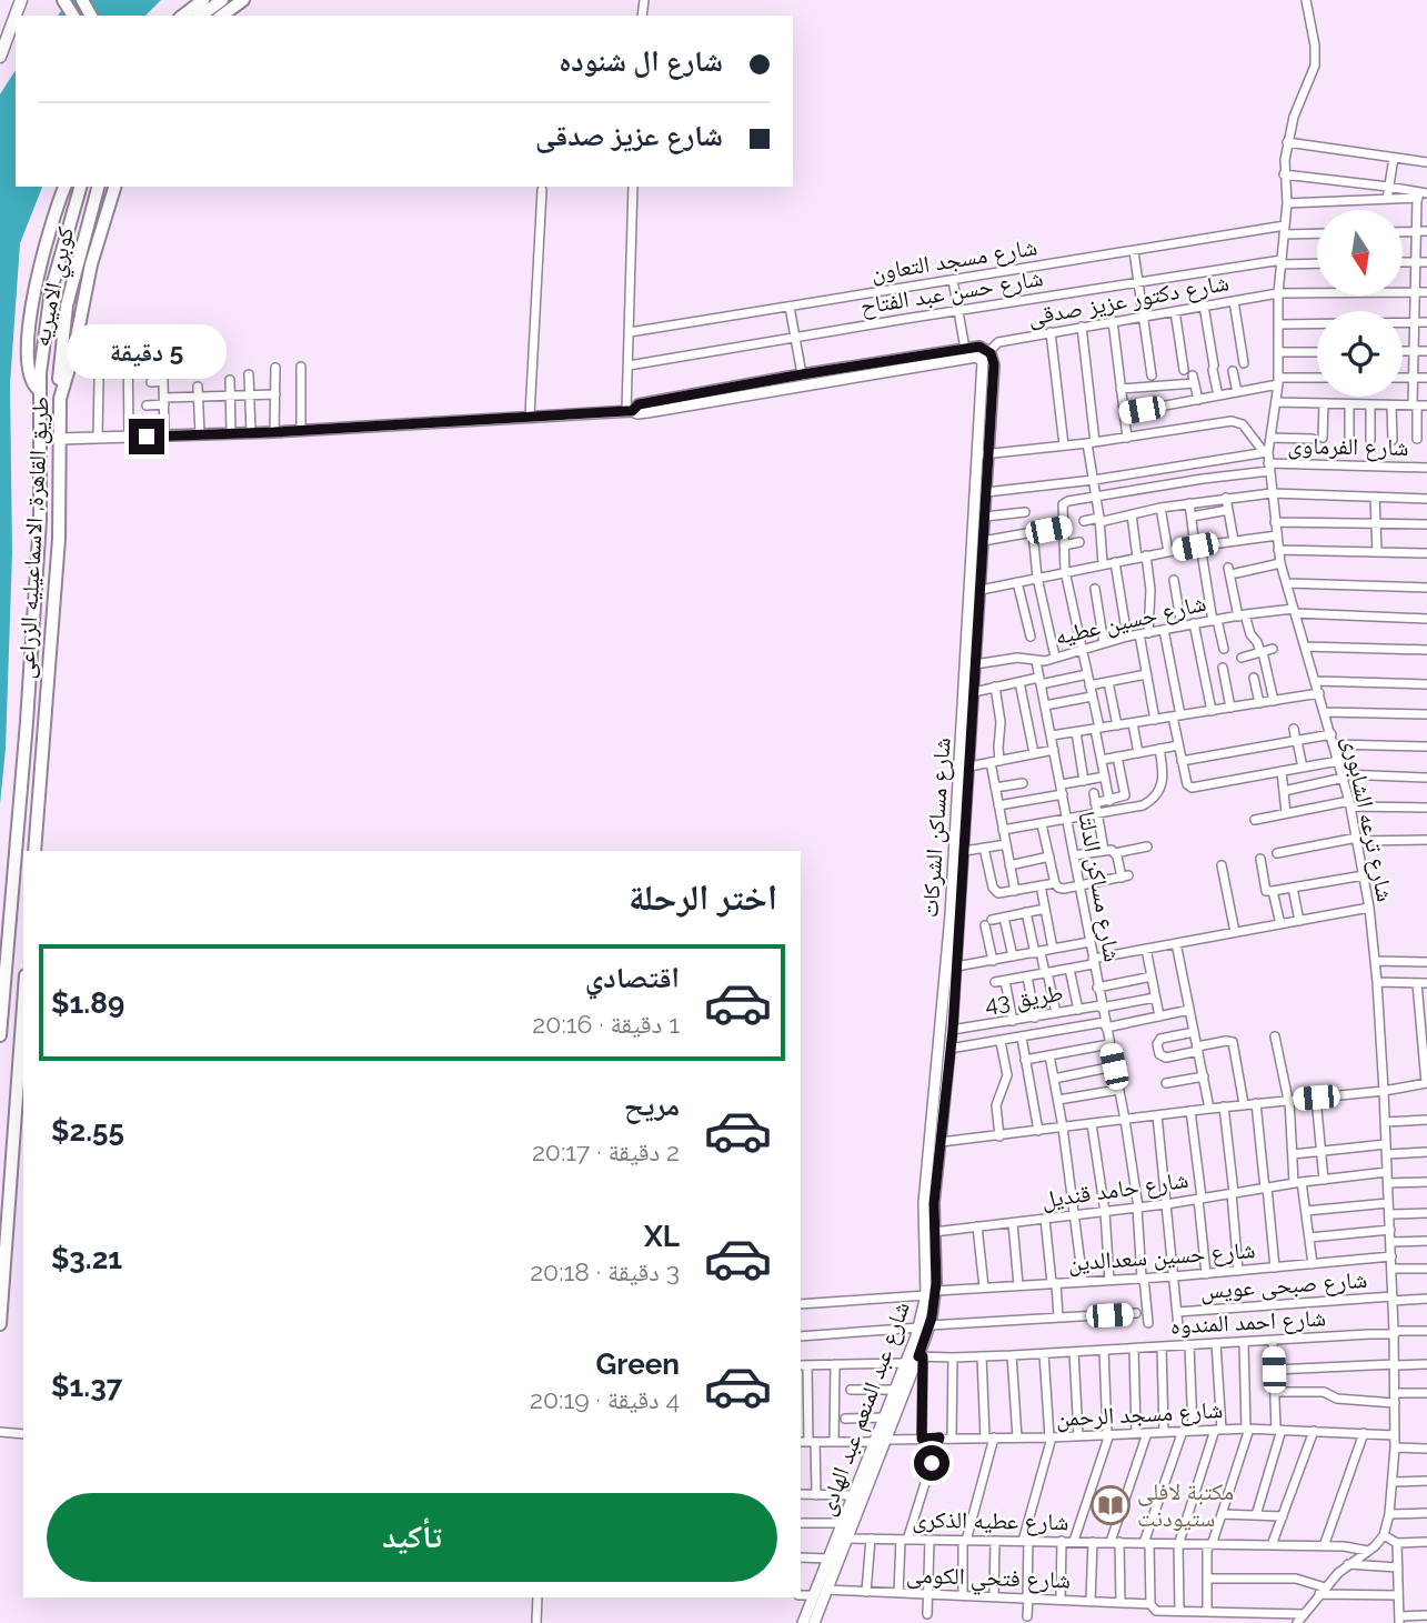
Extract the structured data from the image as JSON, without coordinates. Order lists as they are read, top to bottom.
{
  "streets": {
    "main road": ["كوبري الاميريه", "طريق القاهرة, الاسماعيليه الزراعى"],
    "street": [
      "شارع مسجد التعاون",
      "شارع حسن عبد الفتاح",
      "شارع دكتور عزيز صدقى",
      "شارع الفرماوى",
      "شارع حسين عطيه",
      "شارع ترعه الشابورى",
      "شارع مساكن الشركات",
      "شارع مساكن الدلتا",
      "طريق 43",
      "شارع حامد قنديل",
      "شارع حسين سعدالدين",
      "شارع صبحى عويس",
      "شارع احمد المندوه",
      "شارع عبد المنعم عبد الهادى",
      "شارع مسجد الرحمن",
      "شارع عطيه الذكرى",
      "شارع فتحي الكومى"
    ]
  },
  "crossings": [
    ["شارع مسجد التعاون", "شارع ترعه الشابورى"],
    ["كوبري الاميريه", "طريق القاهرة, الاسماعيليه الزراعى"],
    ["شارع حسن عبد الفتاح", "شارع ترعه الشابورى"],
    ["شارع دكتور عزيز صدقى", "شارع ترعه الشابورى"],
    ["شارع دكتور عزيز صدقى", "شارع مساكن الشركات"],
    ["شارع الفرماوى", "شارع ترعه الشابورى"],
    ["شارع حسين عطيه", "شارع ترعه الشابورى"],
    ["شارع حسين عطيه", "شارع مساكن الشركات"],
    ["شارع حسين عطيه", "شارع مساكن الدلتا"],
    ["شارع ترعه الشابورى", "شارع حامد قنديل"],
    ["شارع ترعه الشابورى", "شارع حسين سعدالدين"],
    ["شارع ترعه الشابورى", "شارع صبحى عويس"],
    ["شارع ترعه الشابورى", "شارع احمد المندوه"],
    ["شارع ترعه الشابورى", "شارع مسجد الرحمن"],
    ["شارع ترعه الشابورى", "شارع عطيه الذكرى"],
    ["شارع ترعه الشابورى", "شارع فتحي الكومى"],
    ["شارع مساكن الشركات", "طريق 43"],
    ["شارع مساكن الشركات", "شارع حامد قنديل"],
    ["شارع مساكن الشركات", "شارع حسين سعدالدين"],
    ["شارع مساكن الشركات", "شارع عبد المنعم عبد الهادى"],
    ["شارع مساكن الدلتا", "طريق 43"],
    ["شارع مساكن الدلتا", "شارع حامد قنديل"],
    ["شارع مساكن الدلتا", "شارع حسين سعدالدين"],
    ["شارع حسين سعدالدين", "شارع عبد المنعم عبد الهادى"],
    ["شارع احمد المندوه", "شارع عبد المنعم عبد الهادى"],
    ["شارع عبد المنعم عبد الهادى", "شارع مسجد الرحمن"],
    ["شارع عبد المنعم عبد الهادى", "شارع عطيه الذكرى"],
    ["شارع عبد المنعم عبد الهادى", "شارع فتحي الكومى"]
  ],
  "places": {
    "library": ["مكتبة لافلى ستيودنت"]
  },
  "north": "bottom",
  "page": {
    "banner": ["شارع ال شنوده", "شارع عزيز صدقى"],
    "bubble": "5 دقيقة",
    "heading": "اختر الرحلة",
    "list": [
      {
        "name": "اقتصادي",
        "note": "1 دقيقة · 20:16",
        "value": "$1.89"
      },
      {
        "name": "مريح",
        "note": "2 دقيقة · 20:17",
        "value": "$2.55"
      },
      {
        "name": "XL",
        "note": "3 دقيقة · 20:18",
        "value": "$3.21"
      },
      {
        "name": "Green",
        "note": "4 دقيقة · 20:19",
        "value": "$1.37"
      }
    ],
    "buttons": "تأكيد"
  }
}
